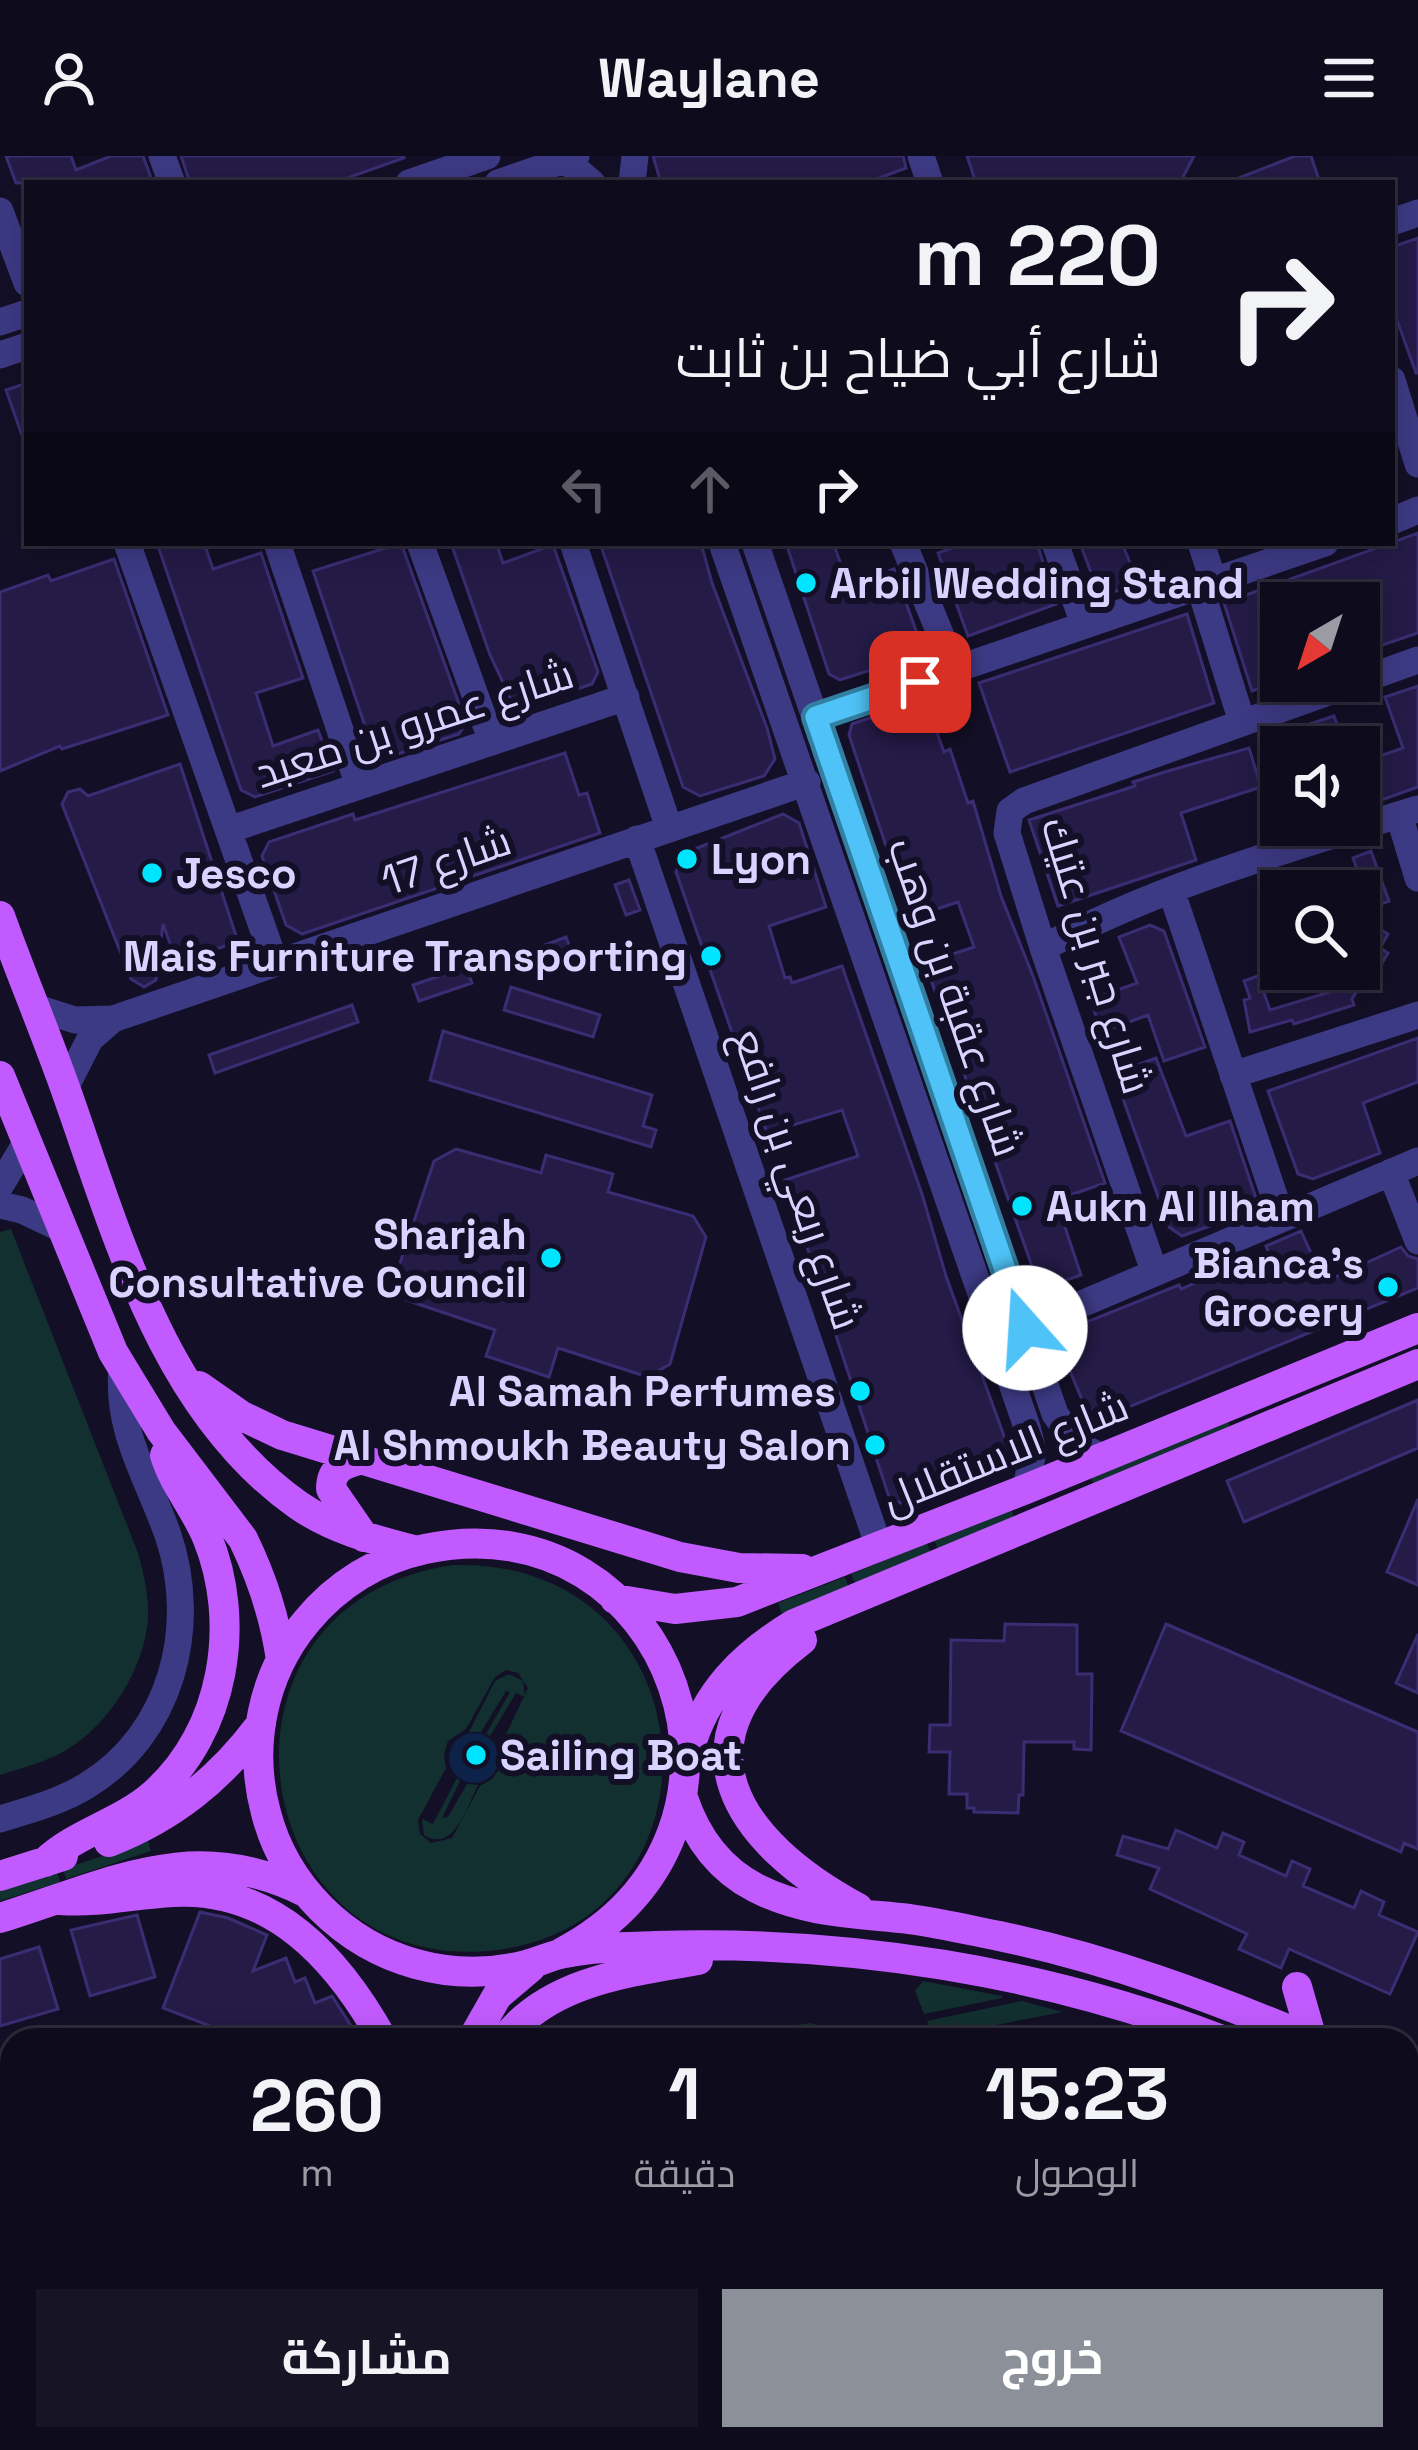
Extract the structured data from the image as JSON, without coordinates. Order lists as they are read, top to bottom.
{
  "streets": {
    "main road": ["شارع الاستقلال"],
    "street": [
      "شارع عمرو بن معبد",
      "شارع 17",
      "شارع جبر بن عتيك",
      "شارع عقبة بن وهب",
      "شارع ربعي بن رافع"
    ]
  },
  "crossings": [
    ["شارع 17", "شارع عقبة بن وهب"],
    ["شارع 17", "شارع ربعي بن رافع"],
    ["شارع عقبة بن وهب", "شارع الاستقلال"],
    ["شارع ربعي بن رافع", "شارع الاستقلال"]
  ],
  "places": [
    "Arbil Wedding Stand",
    "Lyon",
    "Jesco",
    "Mais Furniture Transporting",
    "Aukn Al Ilham",
    "Sharjah Consultative Council",
    "Bianca's Grocery",
    "Al Samah Perfumes",
    "Al Shmoukh Beauty Salon",
    "Sailing Boat"
  ],
  "north": "bottom left",
  "page": {
    "header": "Waylane",
    "turn": ["220 m", "شارع أبي ضياح بن ثابت"],
    "eta": [
      "15:23",
      "الوصول",
      "1",
      "دقيقة",
      "260",
      "m"
    ],
    "buttons": ["خروج", "مشاركة"]
  }
}
